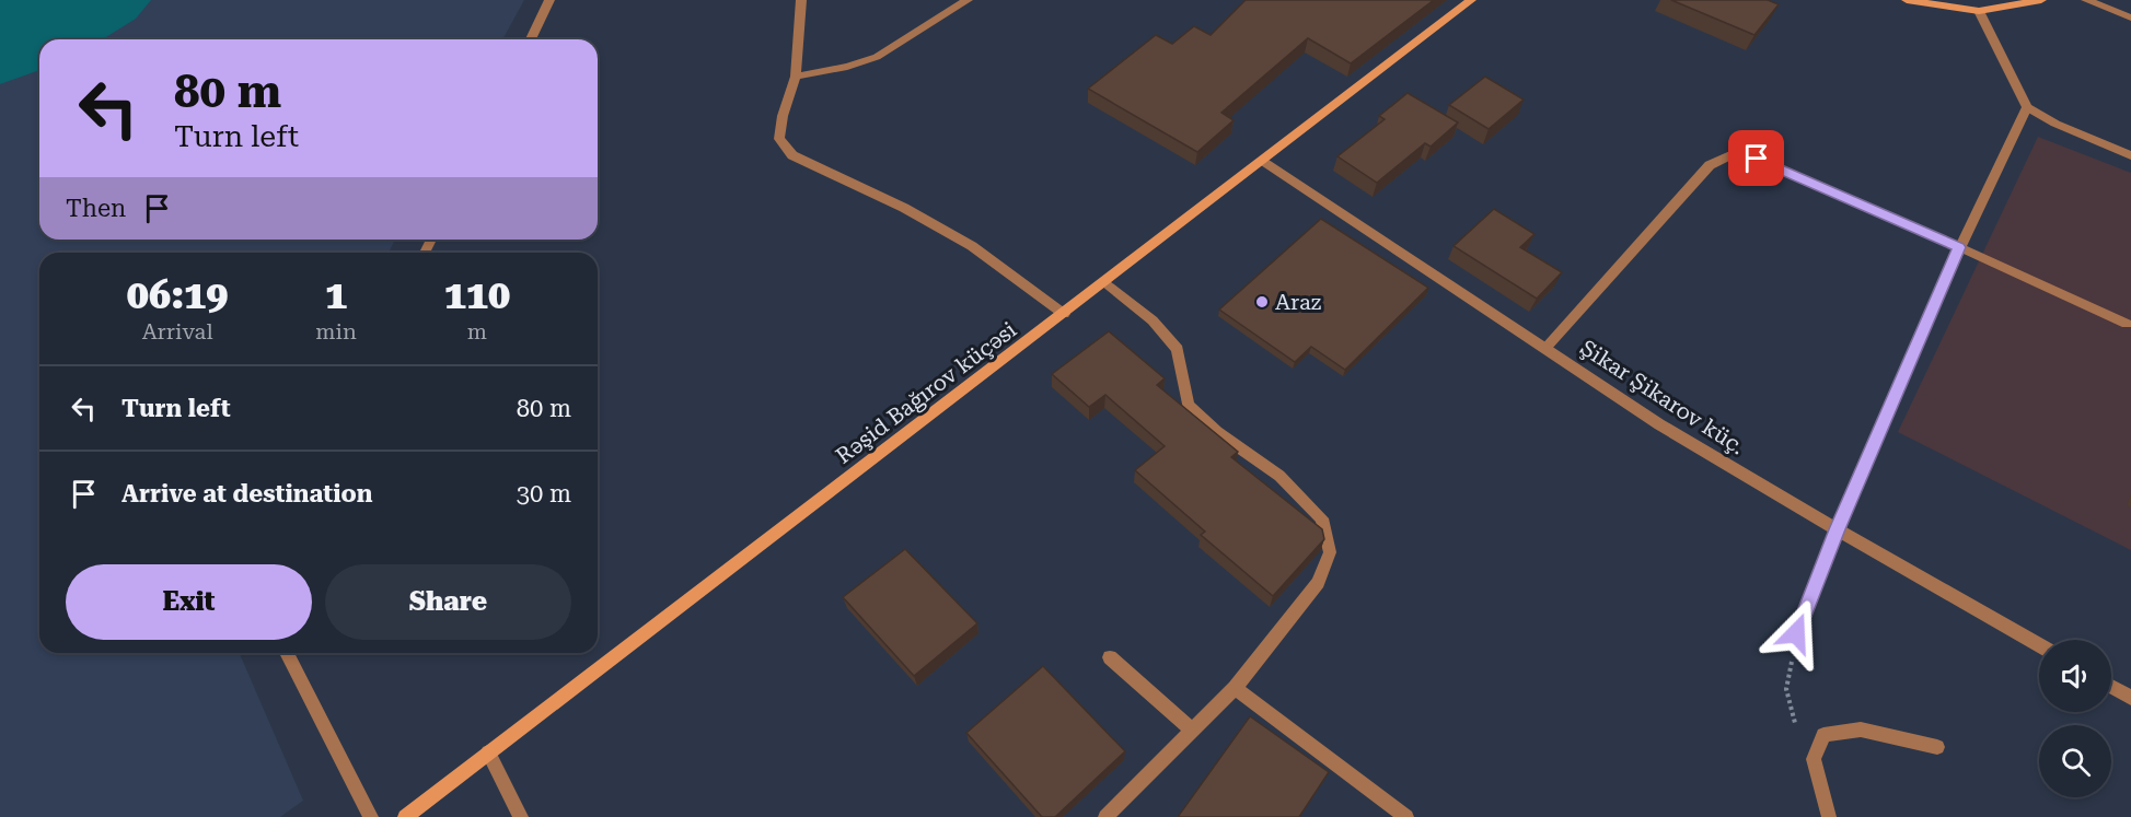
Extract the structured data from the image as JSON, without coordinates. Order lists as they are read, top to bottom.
{
  "streets": {
    "street": ["Rəşid Bağırov küçəsi", "Şikar Şikarov küç."]
  },
  "crossings": [
    ["Rəşid Bağırov küçəsi", "Şikar Şikarov küç."]
  ],
  "places": ["Araz"],
  "page": {
    "turn": ["80 m", "Turn left"],
    "then": "Then",
    "eta": [
      "06:19",
      "Arrival",
      "1",
      "min",
      "110",
      "m"
    ],
    "list": [
      {
        "name": "Turn left",
        "value": "80 m"
      },
      {
        "name": "Arrive at destination",
        "value": "30 m"
      }
    ],
    "buttons": ["Exit", "Share"]
  }
}
